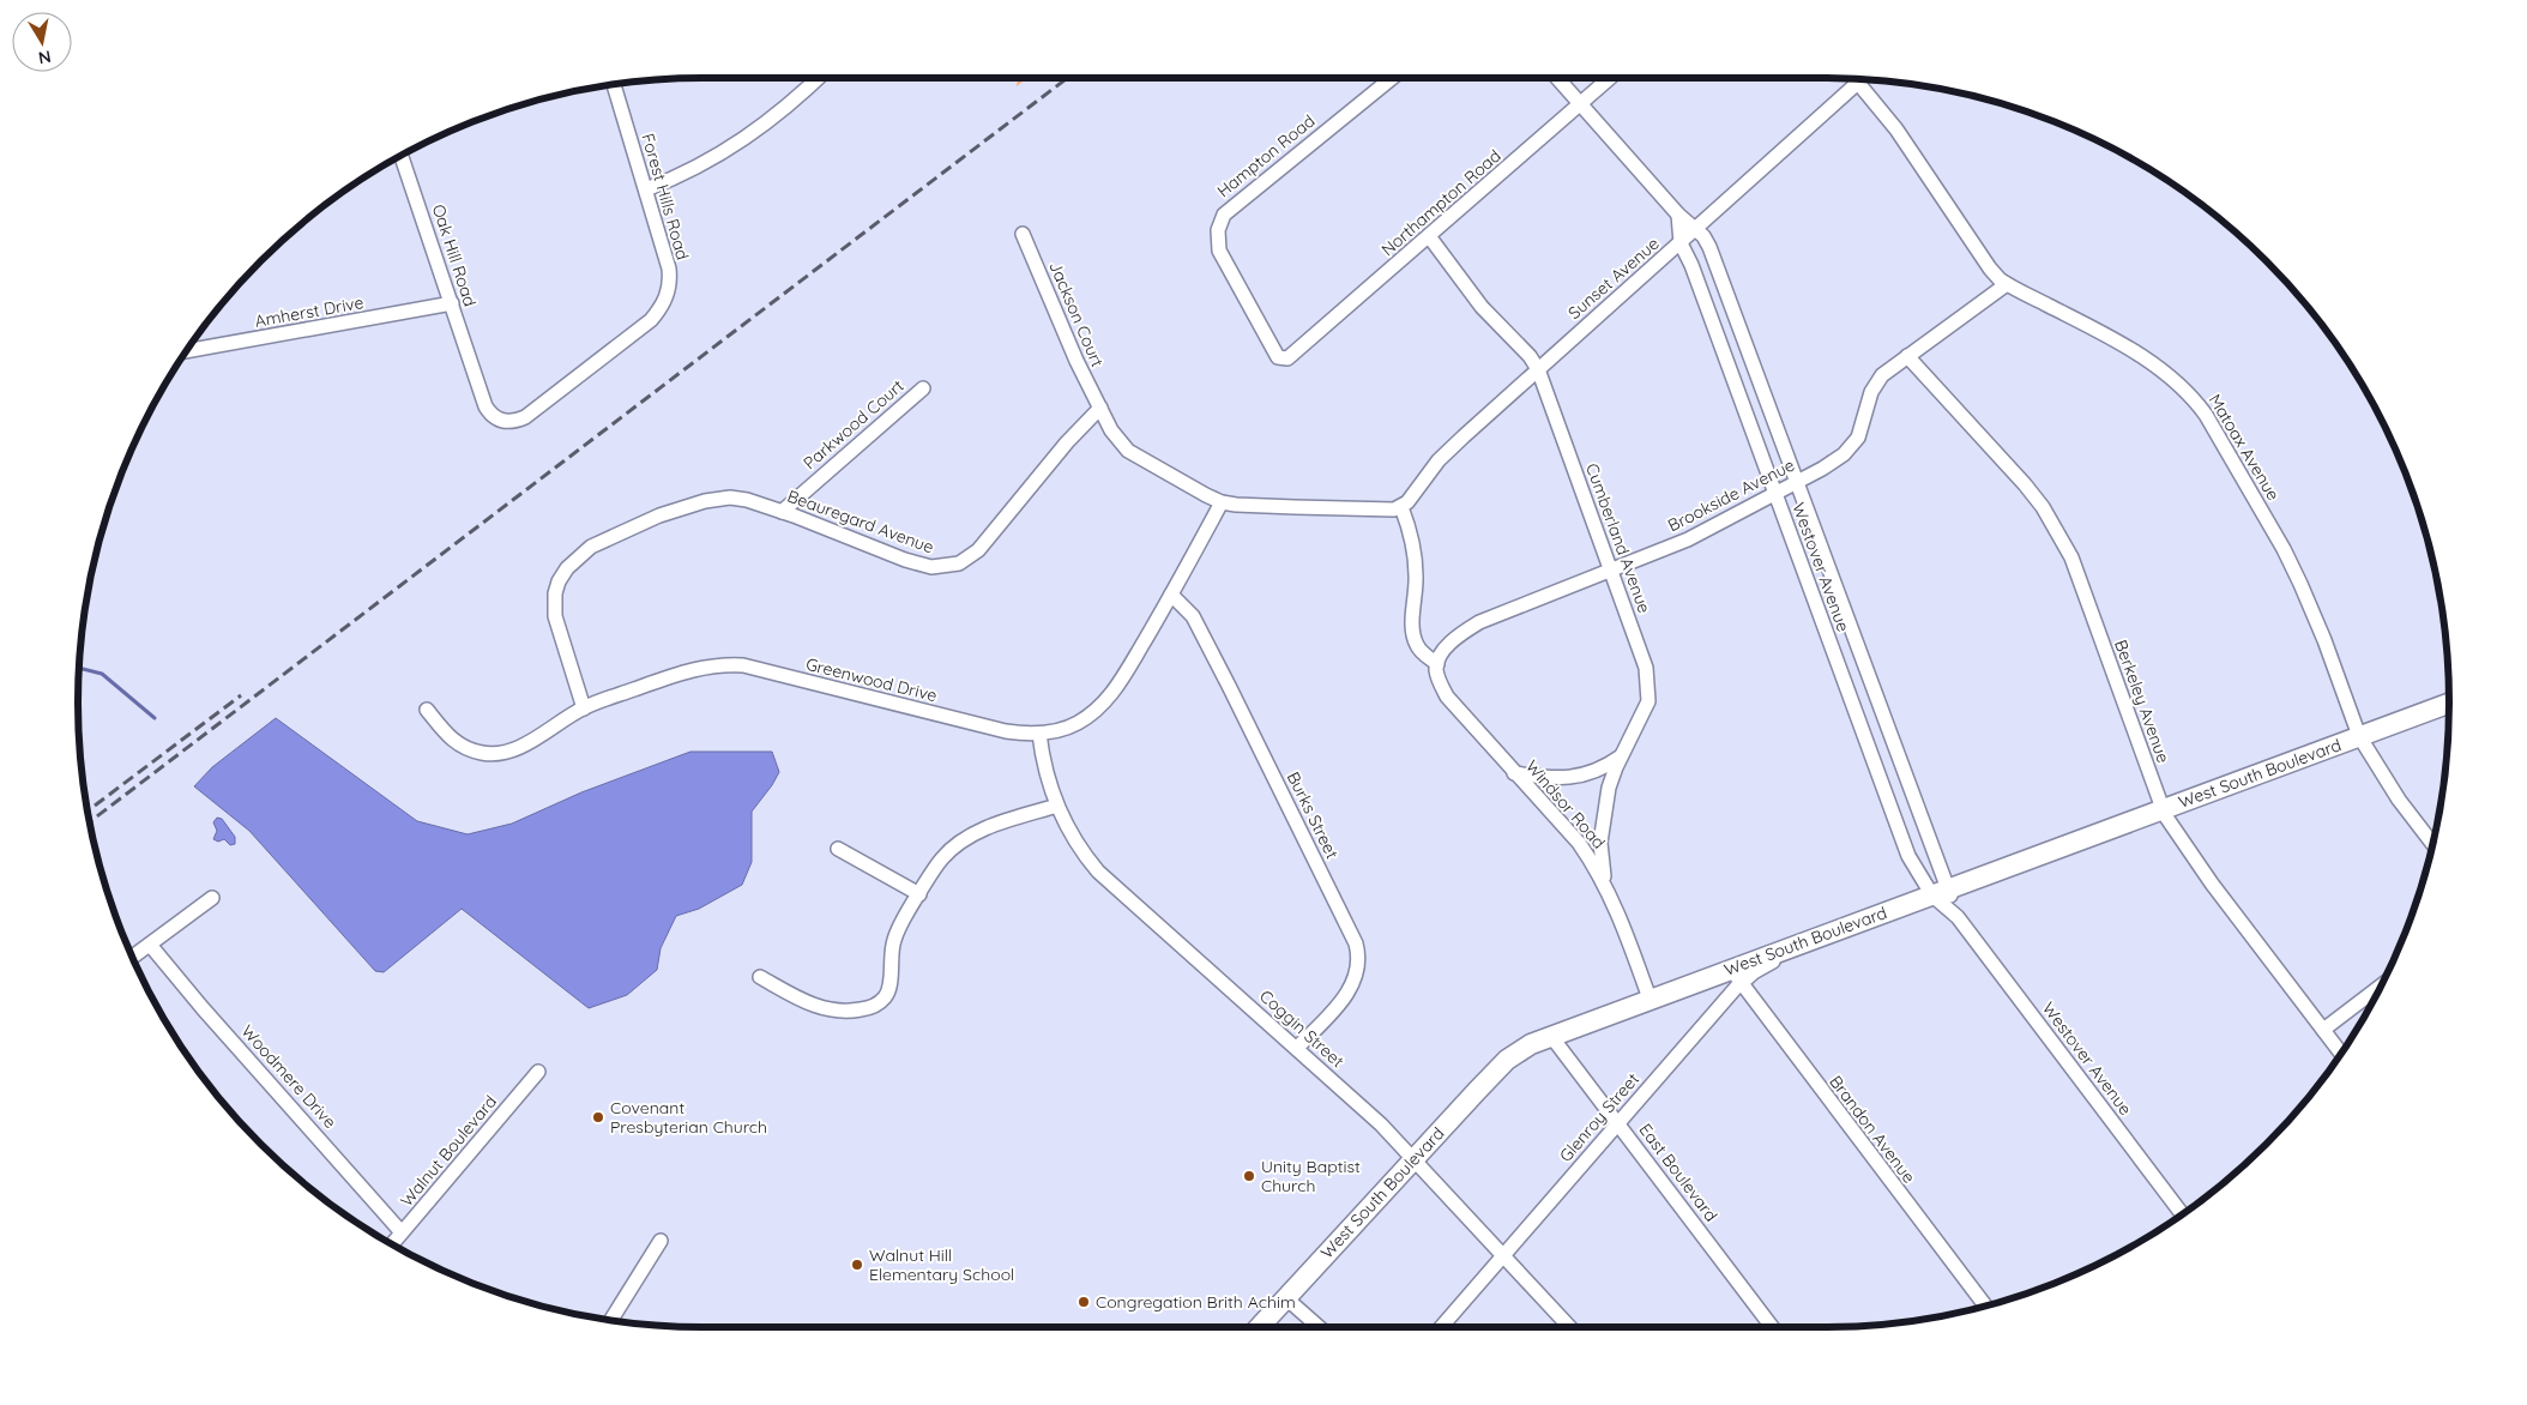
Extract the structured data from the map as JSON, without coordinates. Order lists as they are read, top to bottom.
{
  "streets": {
    "street": [
      "Hampton Road",
      "Forest Hills Road",
      "Northampton Road",
      "Oak Hill Road",
      "Sunset Avenue",
      "Amherst Drive",
      "Jackson Court",
      "Parkwood Court",
      "Matoax Avenue",
      "Brookside Avenue",
      "Beauregard Avenue",
      "Cumberland Avenue",
      "Westover Avenue",
      "Greenwood Drive",
      "Berkeley Avenue",
      "West South Boulevard",
      "Windsor Road",
      "Burks Street",
      "Coggin Street",
      "Woodmere Drive",
      "Glenroy Street",
      "Brandon Avenue",
      "Walnut Boulevard",
      "East Boulevard"
    ]
  },
  "crossings": [
    ["Hampton Road", "Northampton Road"],
    ["Forest Hills Road", "Oak Hill Road"],
    ["Northampton Road", "Cumberland Avenue"],
    ["Northampton Road", "Westover Avenue"],
    ["Oak Hill Road", "Amherst Drive"],
    ["Sunset Avenue", "Matoax Avenue"],
    ["Sunset Avenue", "Cumberland Avenue"],
    ["Sunset Avenue", "Westover Avenue"],
    ["Jackson Court", "Beauregard Avenue"],
    ["Parkwood Court", "Beauregard Avenue"],
    ["Matoax Avenue", "Brookside Avenue"],
    ["Matoax Avenue", "West South Boulevard"],
    ["Brookside Avenue", "Cumberland Avenue"],
    ["Brookside Avenue", "Westover Avenue"],
    ["Brookside Avenue", "Berkeley Avenue"],
    ["Brookside Avenue", "Windsor Road"],
    ["Beauregard Avenue", "Greenwood Drive"],
    ["Cumberland Avenue", "Windsor Road"],
    ["Westover Avenue", "West South Boulevard"],
    ["Greenwood Drive", "Burks Street"],
    ["Greenwood Drive", "Coggin Street"],
    ["Berkeley Avenue", "West South Boulevard"],
    ["West South Boulevard", "Windsor Road"],
    ["West South Boulevard", "Coggin Street"],
    ["West South Boulevard", "Glenroy Street"],
    ["West South Boulevard", "Brandon Avenue"],
    ["West South Boulevard", "East Boulevard"],
    ["Burks Street", "Coggin Street"],
    ["Coggin Street", "Glenroy Street"],
    ["Woodmere Drive", "Walnut Boulevard"],
    ["Glenroy Street", "Brandon Avenue"],
    ["Glenroy Street", "East Boulevard"]
  ],
  "places": [
    "Covenant Presbyterian Church",
    "Unity Baptist Church",
    "Walnut Hill Elementary School",
    "Congregation Brith Achim"
  ],
  "north": "bottom"
}
